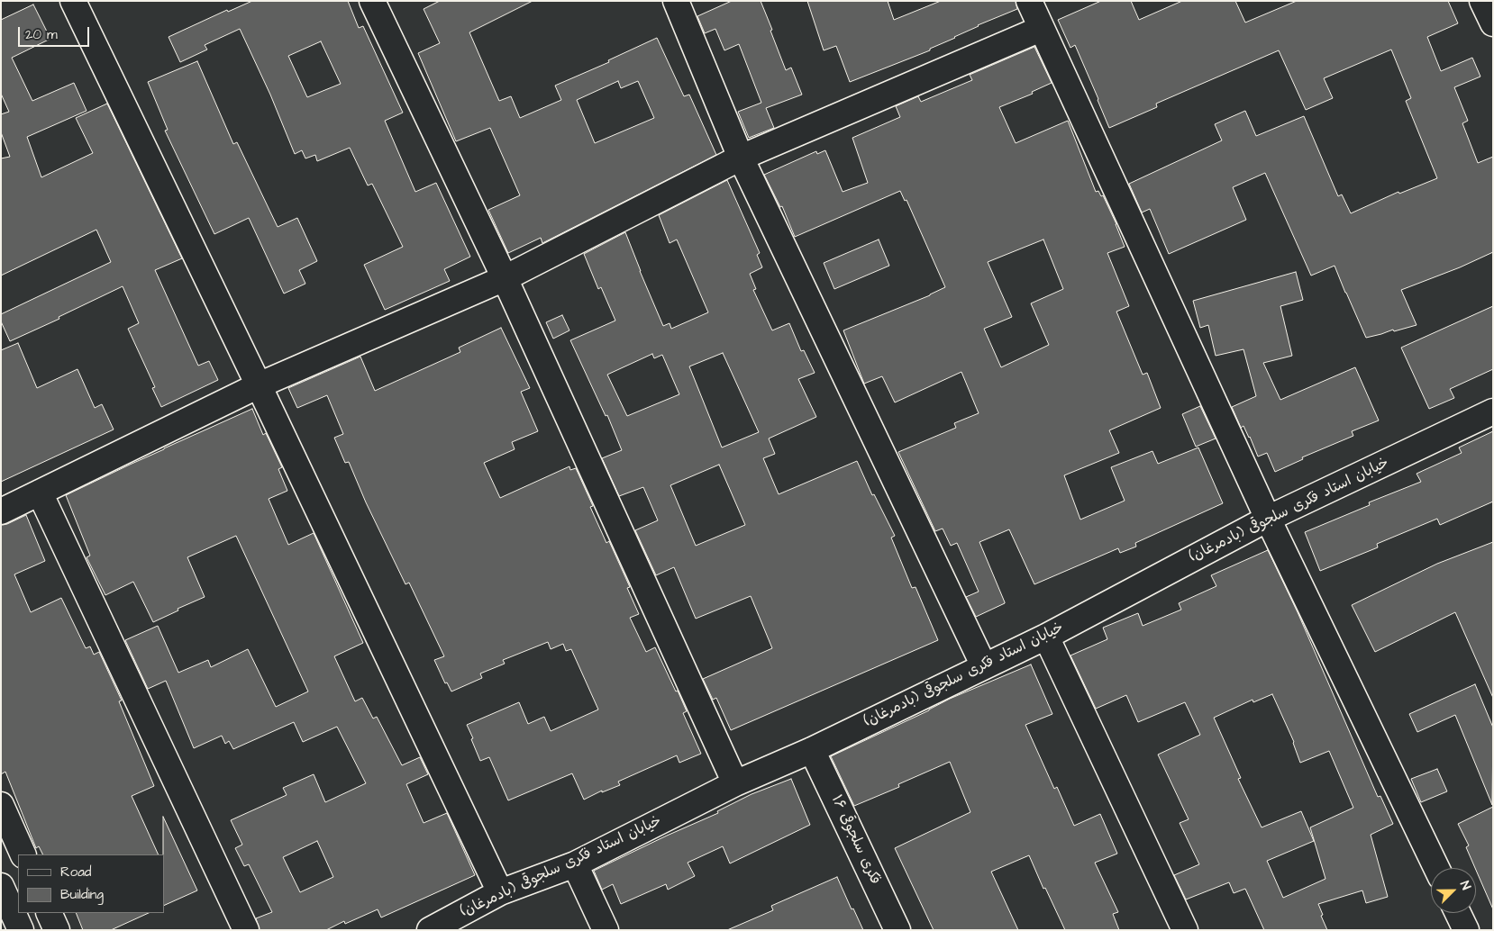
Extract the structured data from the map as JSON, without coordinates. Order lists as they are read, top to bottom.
{
  "streets": {
    "street": ["خیابان استاد فکری سلجوقی (بادمرغان)", "فکری سلجوقی ۱۶"]
  },
  "crossings": [
    ["خیابان استاد فکری سلجوقی (بادمرغان)", "فکری سلجوقی ۱۶"]
  ],
  "legend": ["Road", "Building"],
  "scale_bar": "20 m",
  "north": "top right"
}
